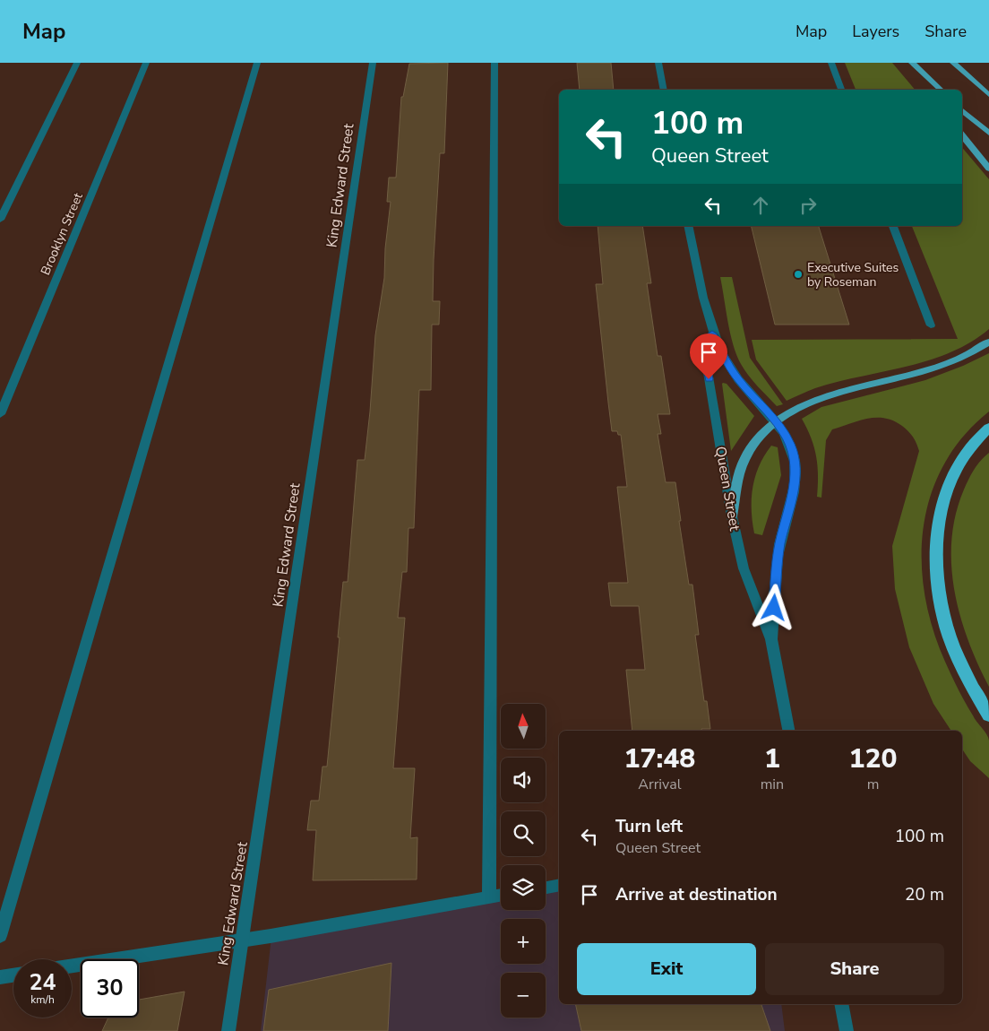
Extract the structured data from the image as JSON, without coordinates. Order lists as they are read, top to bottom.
{
  "streets": {
    "street": ["King Edward Street", "Brooklyn Street", "Queen Street"]
  },
  "places": ["Executive Suites by Roseman"],
  "north": "top",
  "page": {
    "header": "Map",
    "nav": ["Map", "Layers", "Share"],
    "turn": ["100 m", "Queen Street"],
    "map_buttons": ["+", "−"],
    "eta": [
      "17:48",
      "Arrival",
      "1",
      "min",
      "120",
      "m"
    ],
    "list": [
      {
        "name": "Turn left",
        "note": "Queen Street",
        "value": "100 m"
      },
      {
        "name": "Arrive at destination",
        "value": "20 m"
      }
    ],
    "buttons": ["Exit", "Share"],
    "speed": "24 km/h",
    "limit": "30"
  }
}
